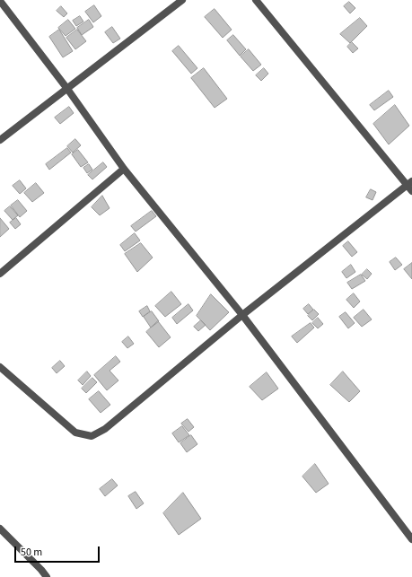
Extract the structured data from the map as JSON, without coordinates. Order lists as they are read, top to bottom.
{
  "scale_bar": "50 m"
}
